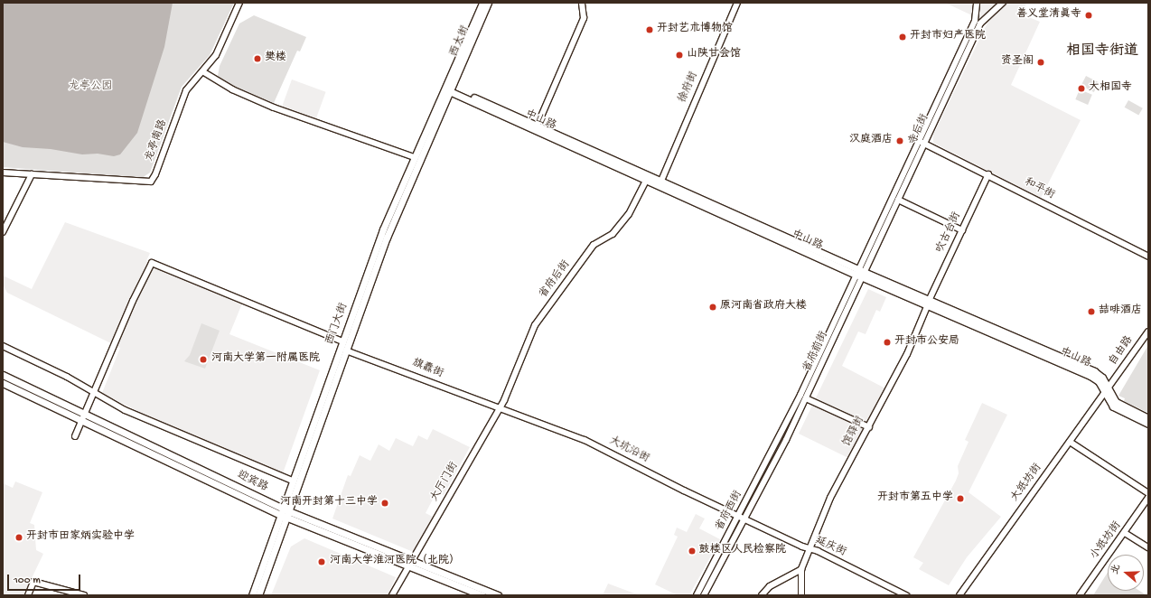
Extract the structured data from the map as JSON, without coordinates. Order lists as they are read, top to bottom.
{
  "streets": {
    "main road": [
      "西大街",
      "中山路",
      "西门大街",
      "迎宾路"
    ],
    "street": [
      "徐府街",
      "寺后街",
      "龙亭南路",
      "和平街",
      "吹古台街",
      "省府后街",
      "自由路",
      "省府前街",
      "旗纛街",
      "馆驿街",
      "大坑沿街",
      "大厅门街",
      "大纸坊街",
      "省府西街",
      "小纸坊街",
      "延庆街"
    ]
  },
  "crossings": [
    ["西大街", "中山路"],
    ["西大街", "西门大街"],
    ["徐府街", "中山路"],
    ["中山路", "寺后街"],
    ["中山路", "吹古台街"],
    ["中山路", "省府后街"],
    ["中山路", "西门大街"],
    ["中山路", "省府前街"],
    ["中山路", "馆驿街"],
    ["中山路", "大纸坊街"],
    ["寺后街", "和平街"],
    ["寺后街", "省府前街"],
    ["和平街", "吹古台街"],
    ["吹古台街", "馆驿街"],
    ["省府后街", "旗纛街"],
    ["省府后街", "大坑沿街"],
    ["省府后街", "大厅门街"],
    ["西门大街", "旗纛街"],
    ["西门大街", "迎宾路"],
    ["自由路", "大纸坊街"],
    ["省府前街", "省府西街"],
    ["旗纛街", "大坑沿街"],
    ["旗纛街", "大厅门街"],
    ["馆驿街", "延庆街"],
    ["大坑沿街", "大厅门街"],
    ["大坑沿街", "省府西街"],
    ["大坑沿街", "延庆街"],
    ["迎宾路", "大厅门街"],
    ["省府西街", "延庆街"]
  ],
  "districts": ["相国寺街道"],
  "parks": ["龙亭公园"],
  "places": [
    "善义堂清真寺",
    "开封艺术博物馆",
    "开封市妇产医院",
    "山陕甘会馆",
    "樊楼",
    "资圣阁",
    "大相国寺",
    "汉庭酒店",
    "原河南省政府大楼",
    "喆啡酒店",
    "开封市公安局",
    "河南大学第一附属医院",
    "开封市第五中学",
    "河南开封第十三中学",
    "开封市田家炳实验中学",
    "鼓楼区人民检察院",
    "河南大学淮河医院（北院）"
  ],
  "scale_bar": "100 m",
  "north": "left"
}
